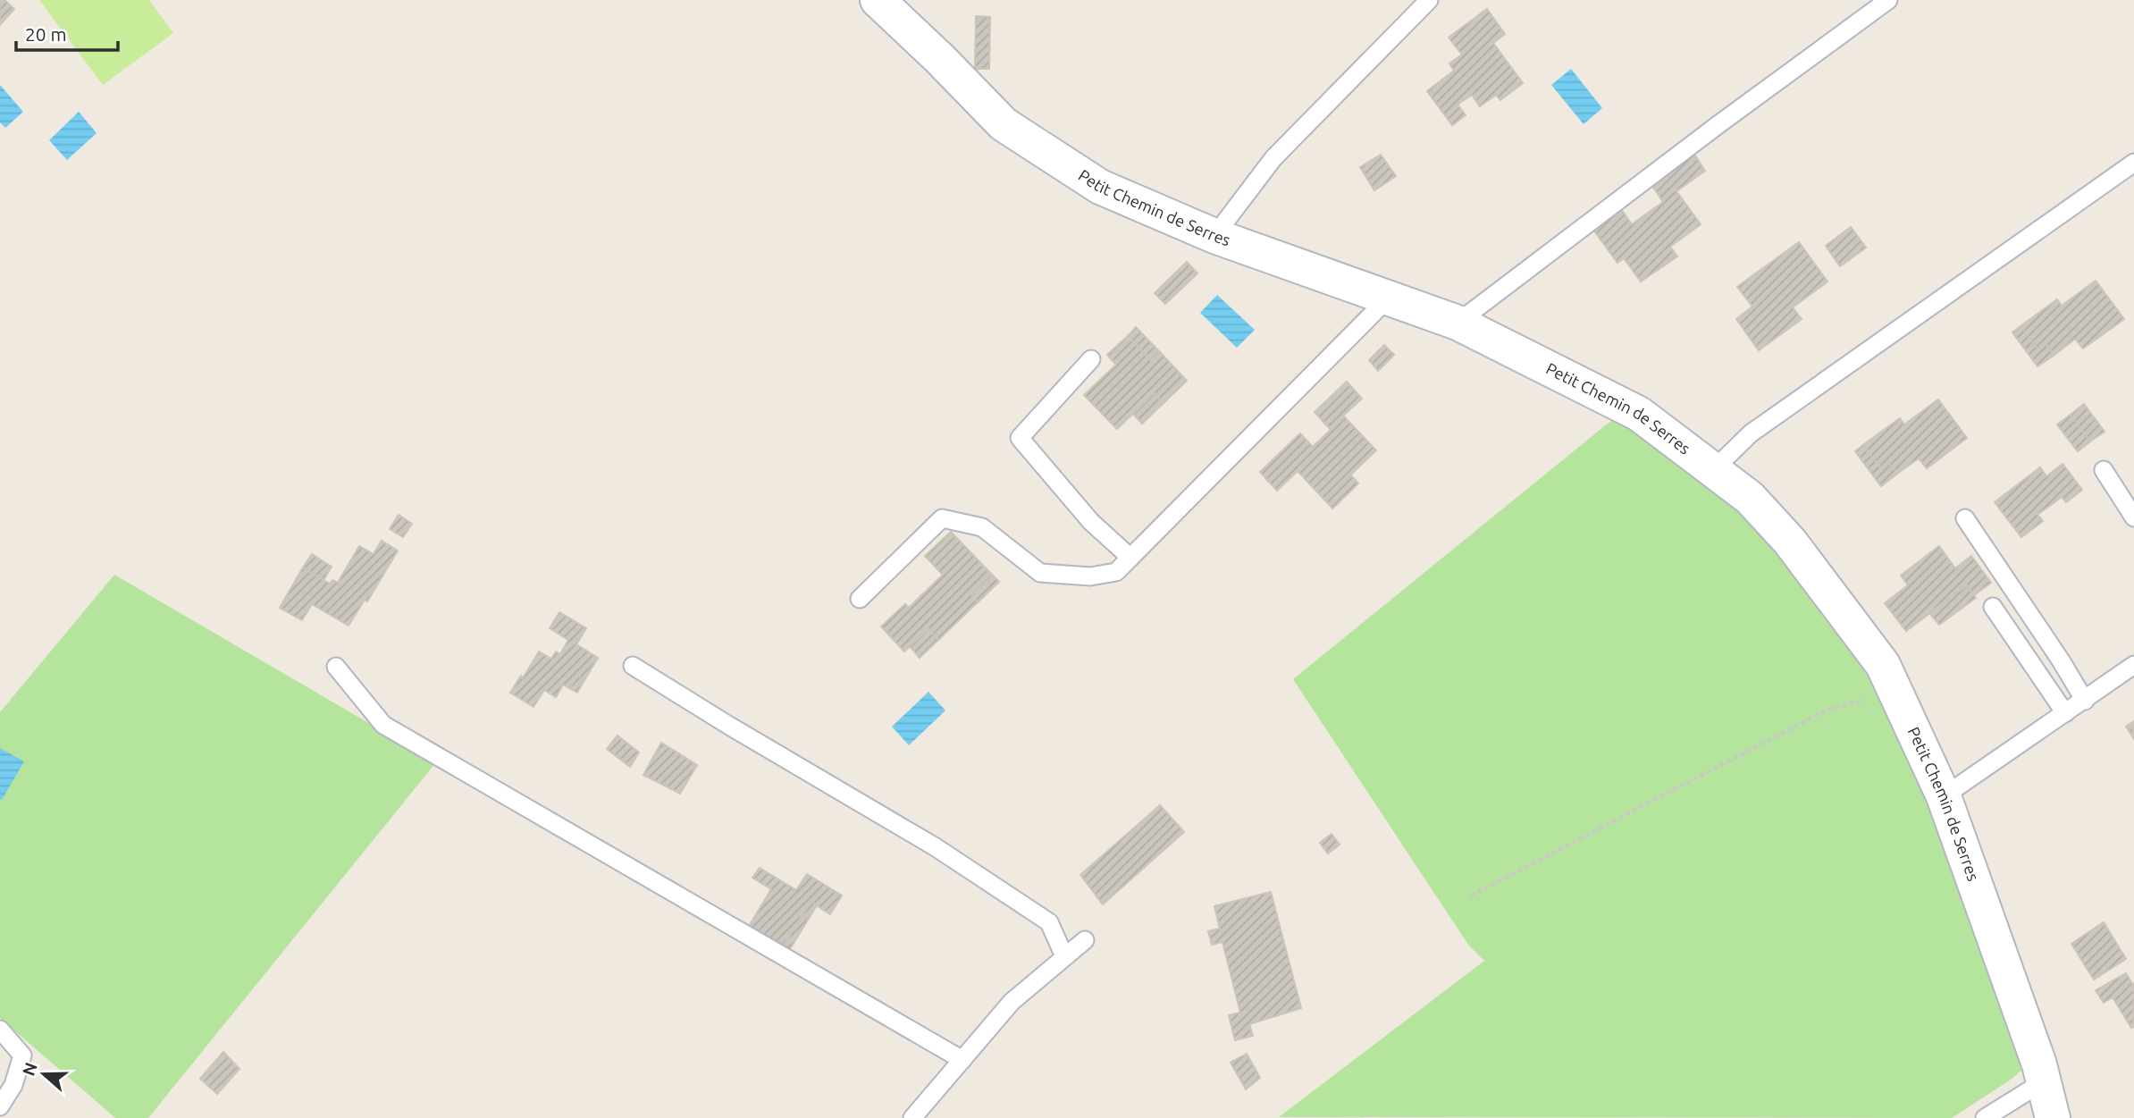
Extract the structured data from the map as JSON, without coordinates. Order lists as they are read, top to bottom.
{
  "streets": {
    "street": ["Petit Chemin de Serres"]
  },
  "scale_bar": "20 m",
  "north": "left"
}
